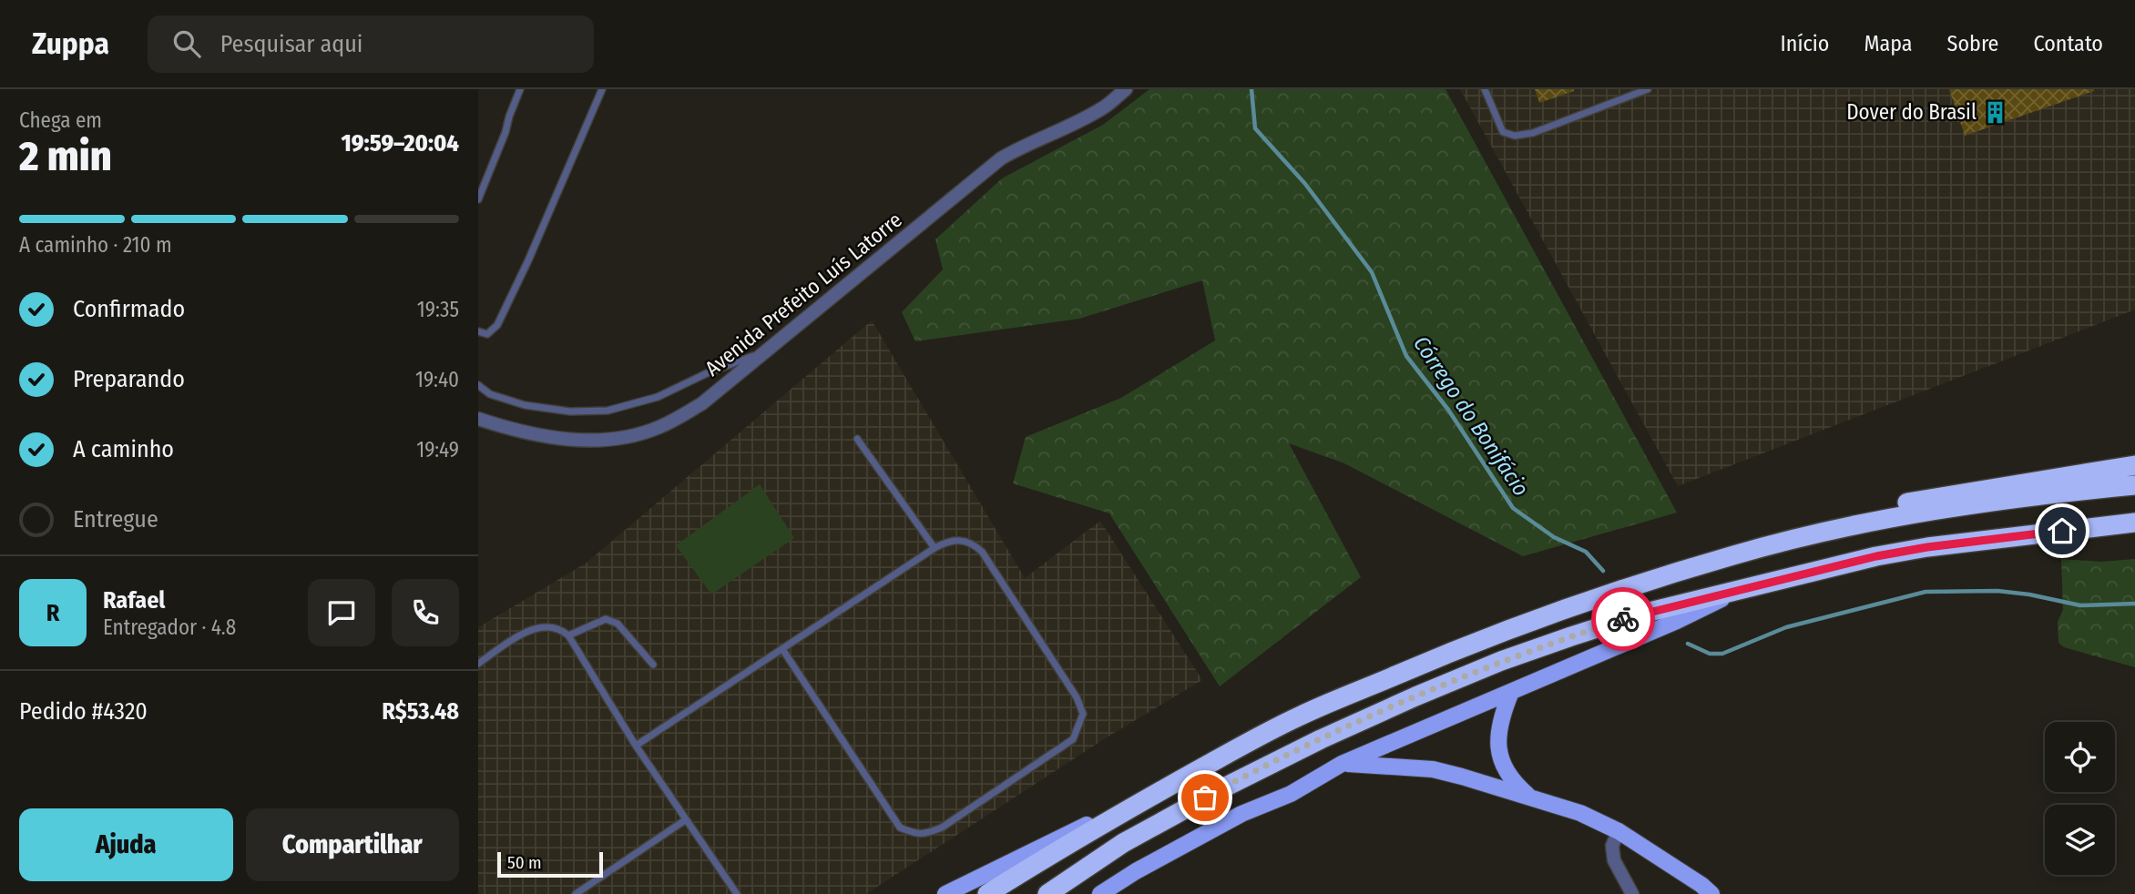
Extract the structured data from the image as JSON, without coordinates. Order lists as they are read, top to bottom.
{
  "streets": {
    "street": ["Avenida Prefeito Luís Latorre"]
  },
  "water": ["Córrego do Bonifácio"],
  "places": {
    "building": ["Dover do Brasil"]
  },
  "scale_bar": "50 m",
  "page": {
    "header": "Zuppa",
    "search": "Pesquisar aqui",
    "nav": [
      "Início",
      "Mapa",
      "Sobre",
      "Contato"
    ],
    "heading": ["2 min", "Chega em", "19:59–20:04"],
    "panel": [
      "Rafael",
      "Entregador · 4.8",
      "Pedido #4320",
      "R$53.48"
    ],
    "bar": "A caminho · 210 m",
    "list": [
      ["Confirmado", "19:35"],
      ["Preparando", "19:40"],
      ["A caminho", "19:49"],
      "Entregue"
    ],
    "round": "R",
    "buttons": ["Ajuda", "Compartilhar"],
    "scale": "50 m"
  }
}
